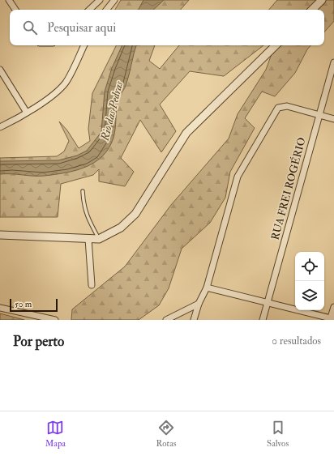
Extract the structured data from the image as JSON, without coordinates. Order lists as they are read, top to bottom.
{
  "streets": {
    "street": ["RUA FREI ROGÉRIO"]
  },
  "water": ["Rio das Pedras"],
  "scale_bar": "50 m",
  "page": {
    "search": "Pesquisar aqui",
    "scale": "50 m",
    "heading": ["Por perto", "0 resultados"],
    "nav": ["Mapa", "Rotas", "Salvos"]
  }
}
